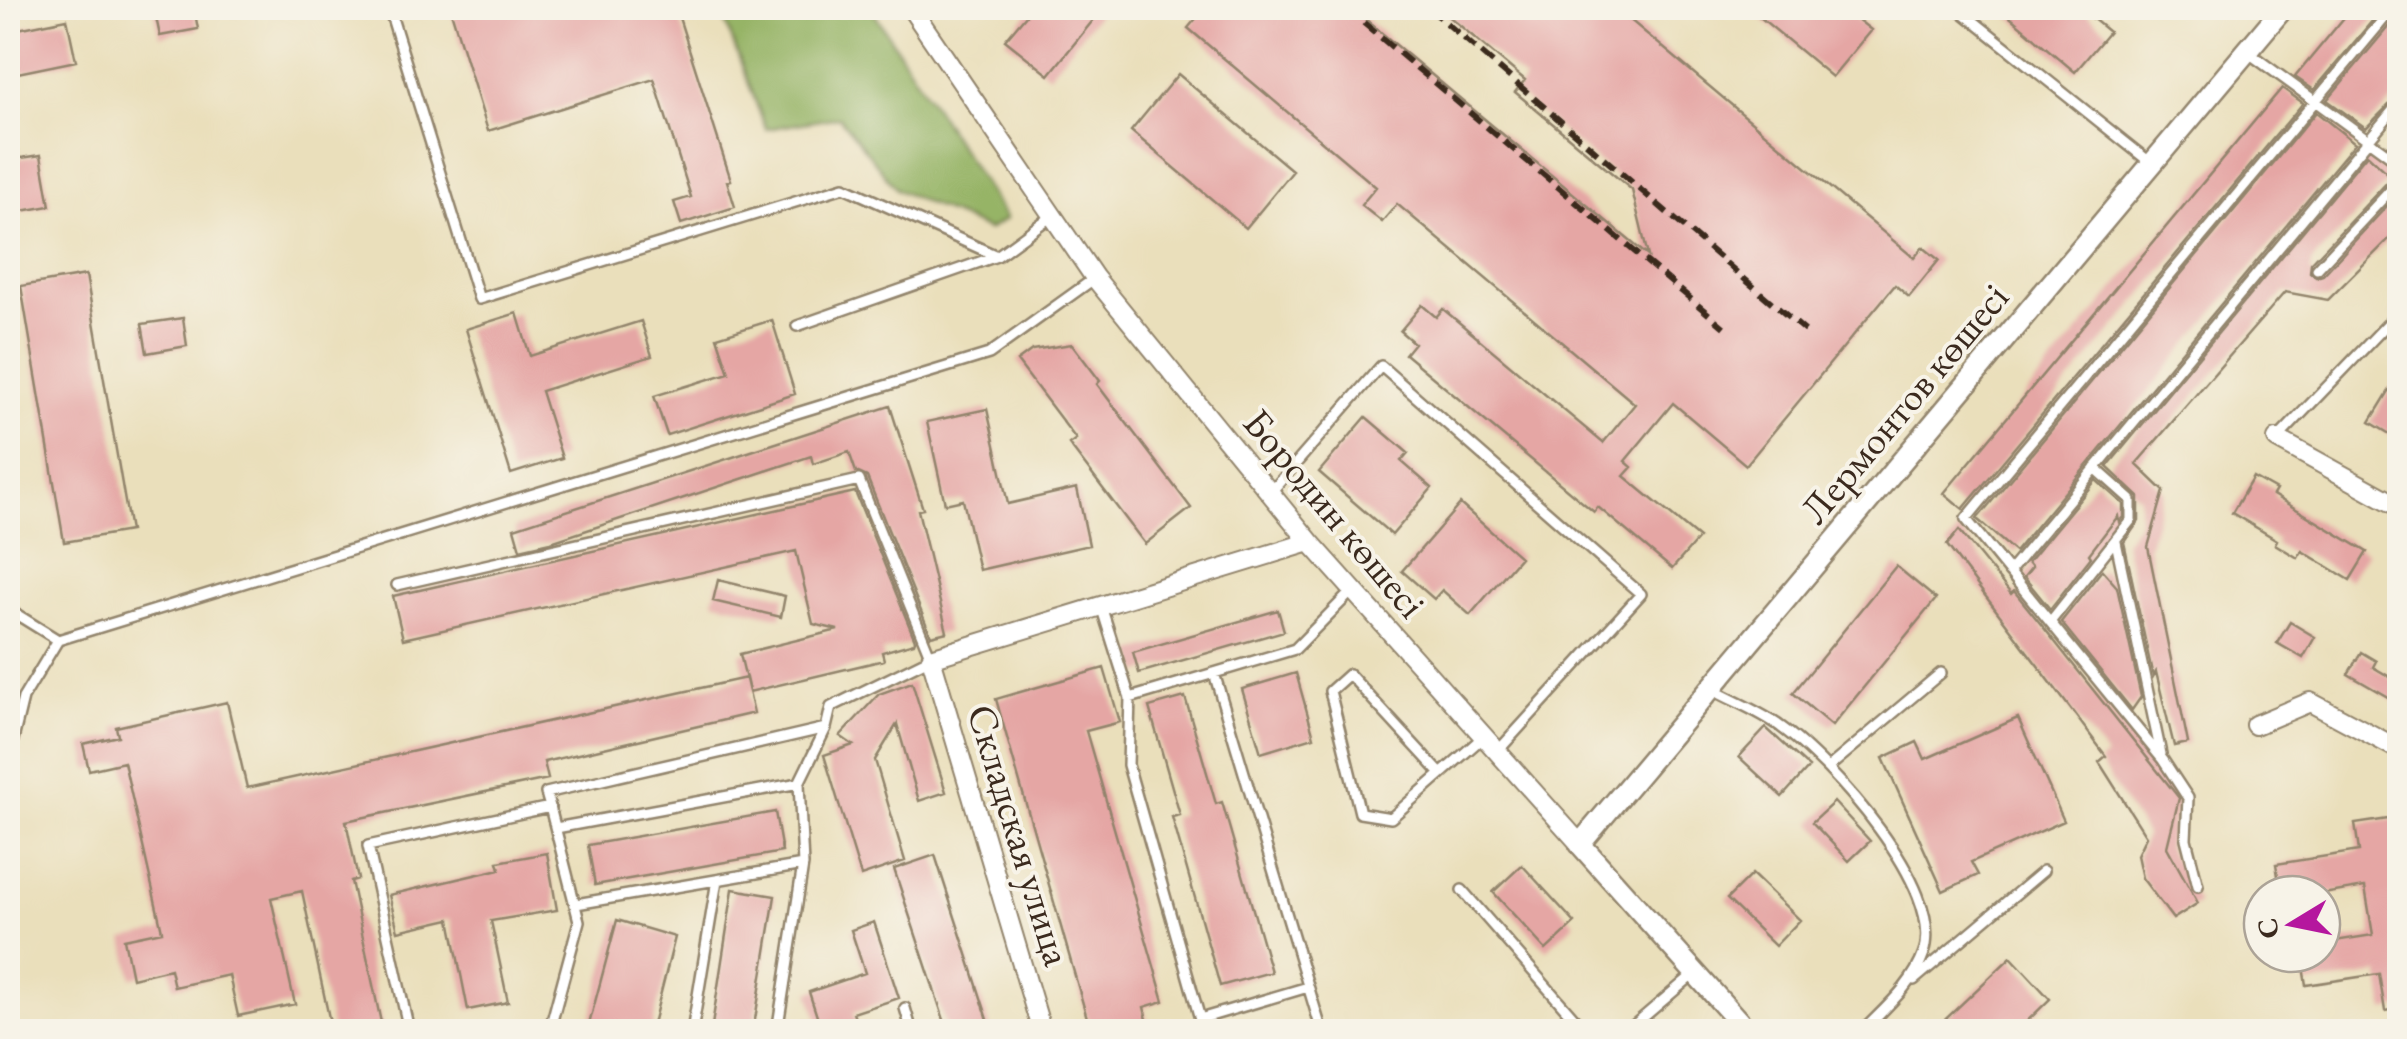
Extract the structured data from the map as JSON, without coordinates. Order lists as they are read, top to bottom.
{
  "streets": {
    "street": ["Лермонтов көшесі", "Бородин көшесі", "Складская улица"]
  },
  "crossings": [
    ["Лермонтов көшесі", "Бородин көшесі"]
  ],
  "north": "left"
}
